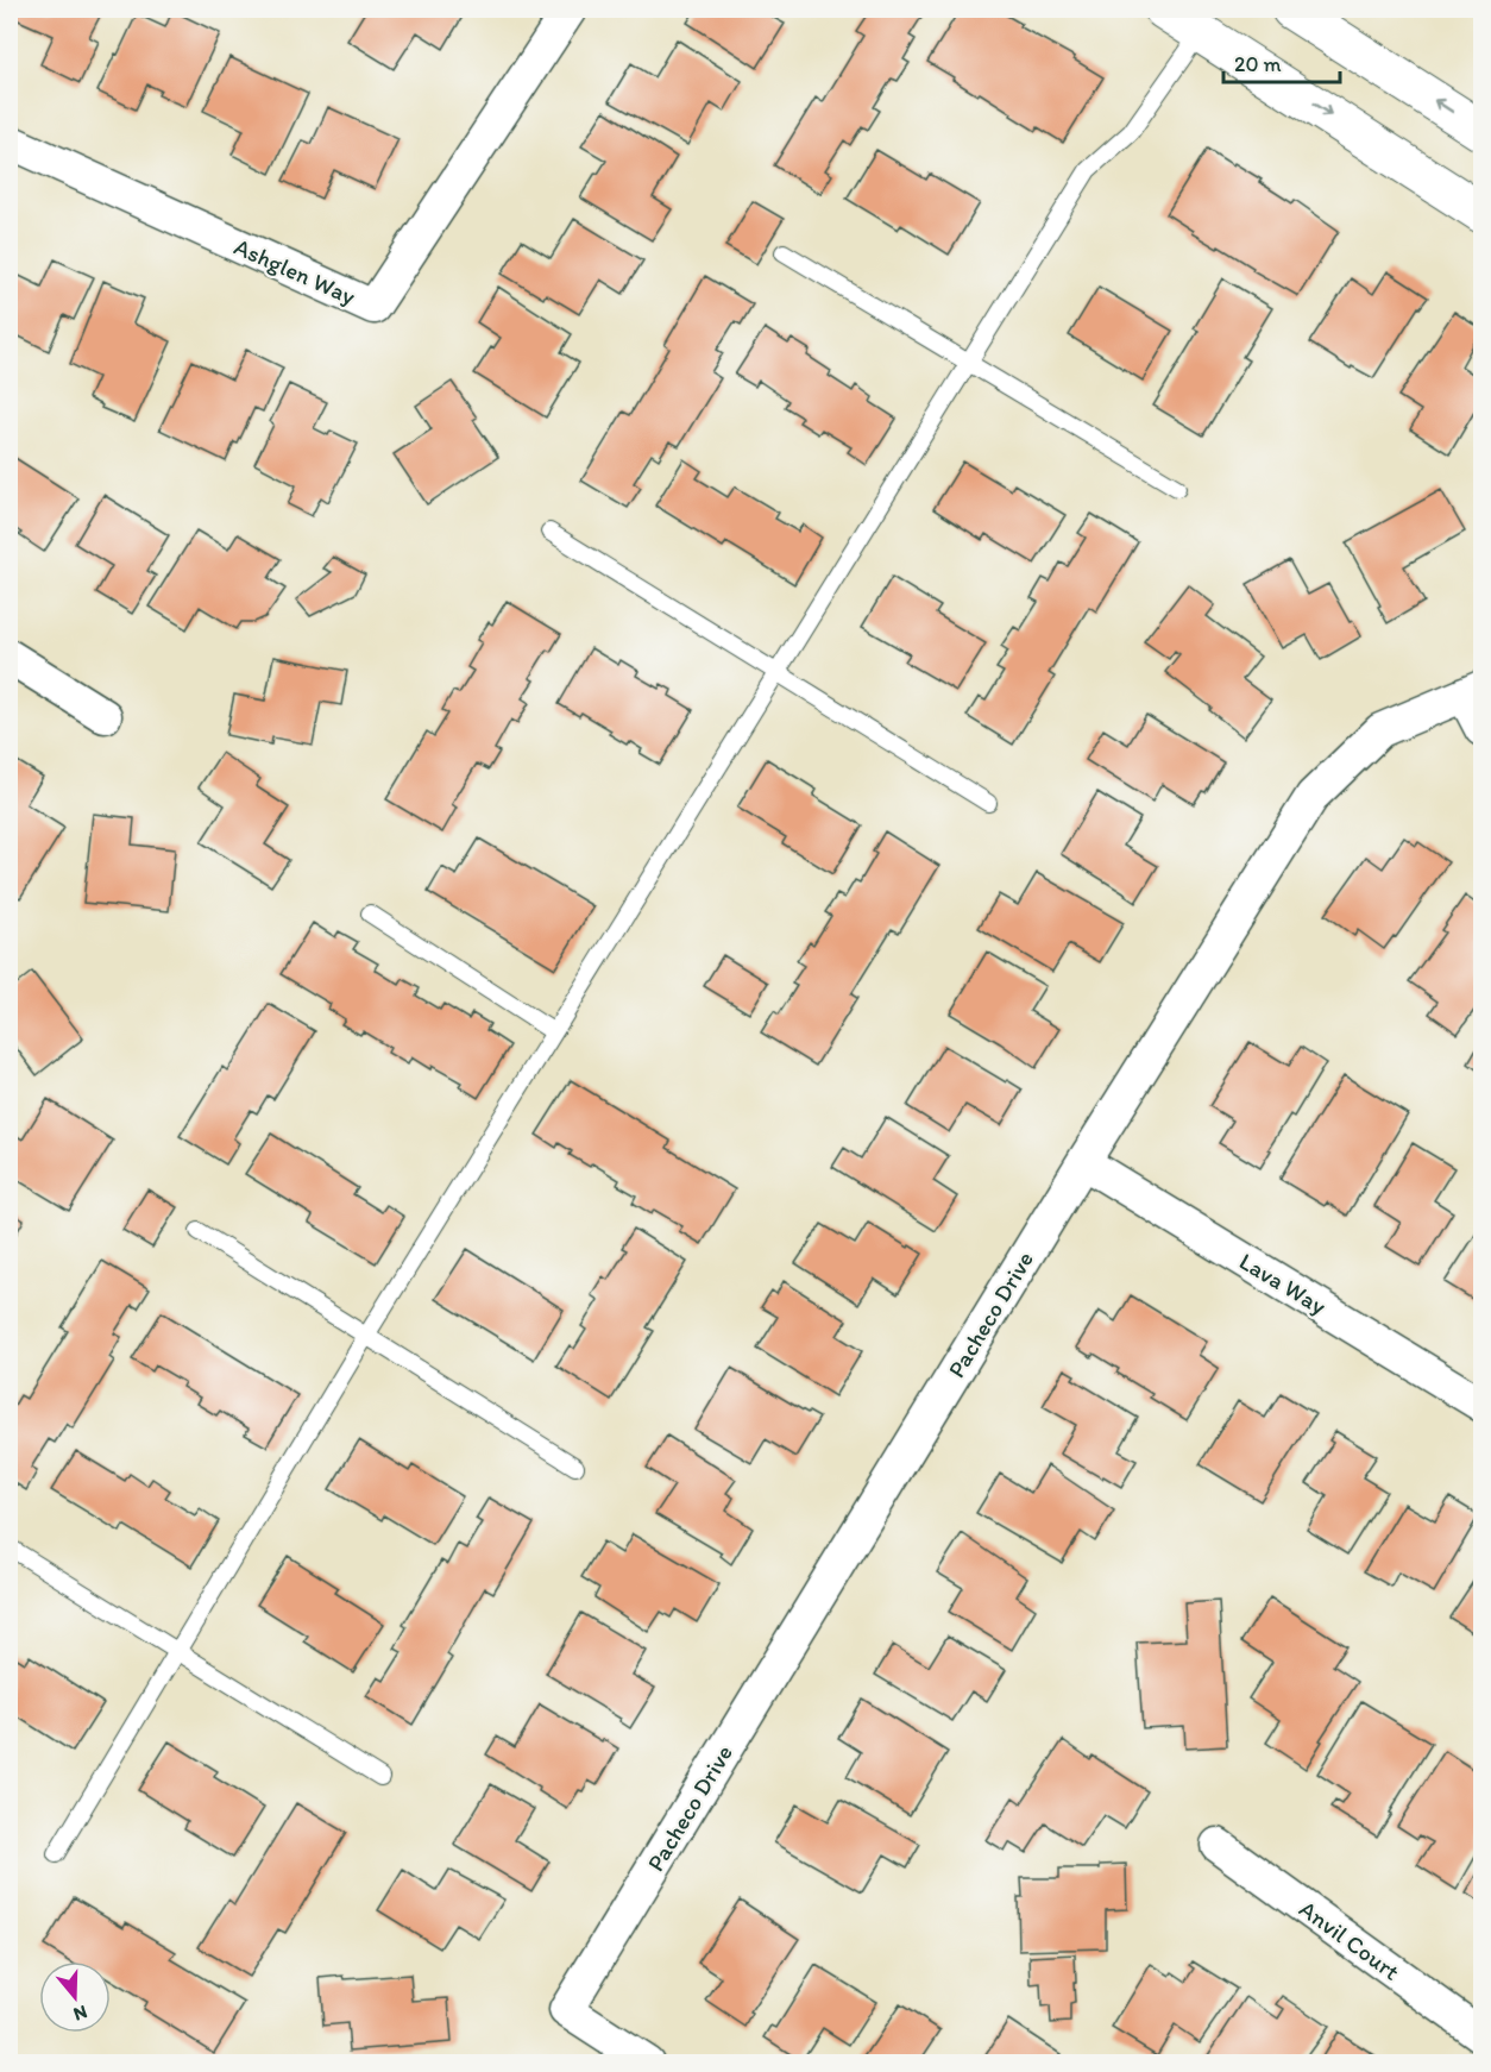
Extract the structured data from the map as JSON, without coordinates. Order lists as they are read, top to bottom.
{
  "streets": {
    "street": [
      "Ashglen Way",
      "Lava Way",
      "Pacheco Drive",
      "Anvil Court"
    ]
  },
  "crossings": [
    ["Lava Way", "Pacheco Drive"]
  ],
  "scale_bar": "20 m",
  "north": "bottom"
}
